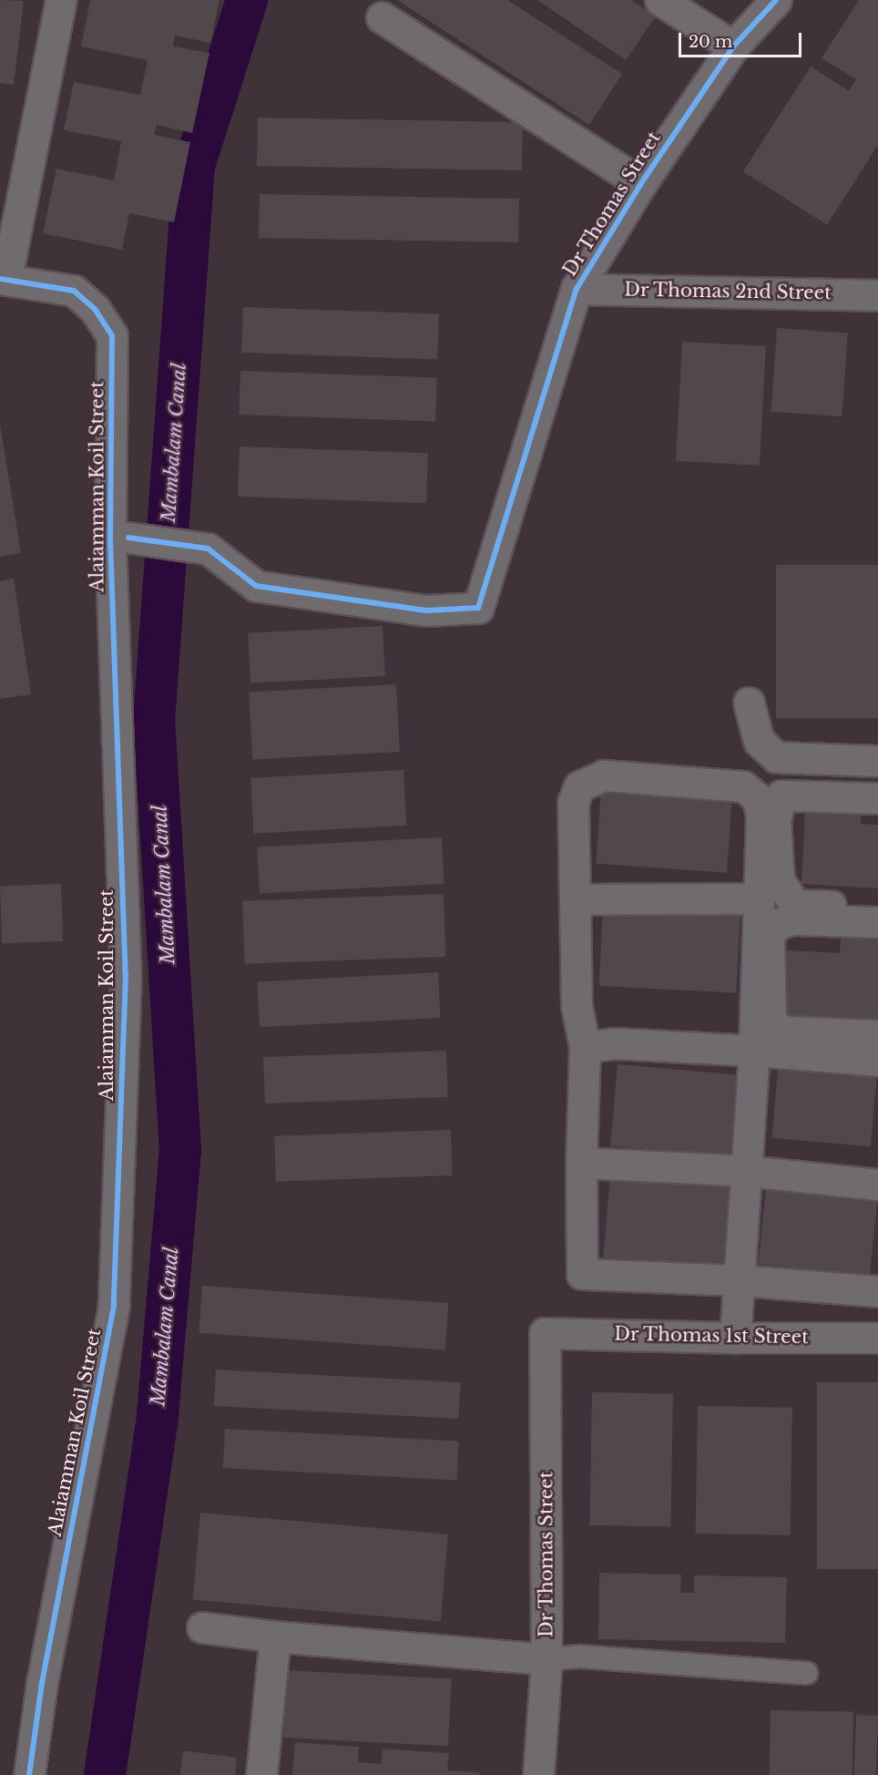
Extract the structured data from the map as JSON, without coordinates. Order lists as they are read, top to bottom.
{
  "streets": {
    "street": [
      "Dr Thomas Street",
      "Dr Thomas 2nd Street",
      "Alaiamman Koil Street",
      "Dr Thomas 1st Street"
    ]
  },
  "crossings": [
    ["Dr Thomas Street", "Dr Thomas 2nd Street"],
    ["Dr Thomas Street", "Dr Thomas 1st Street"]
  ],
  "water": ["Mambalam Canal"],
  "scale_bar": "20 m"
}
